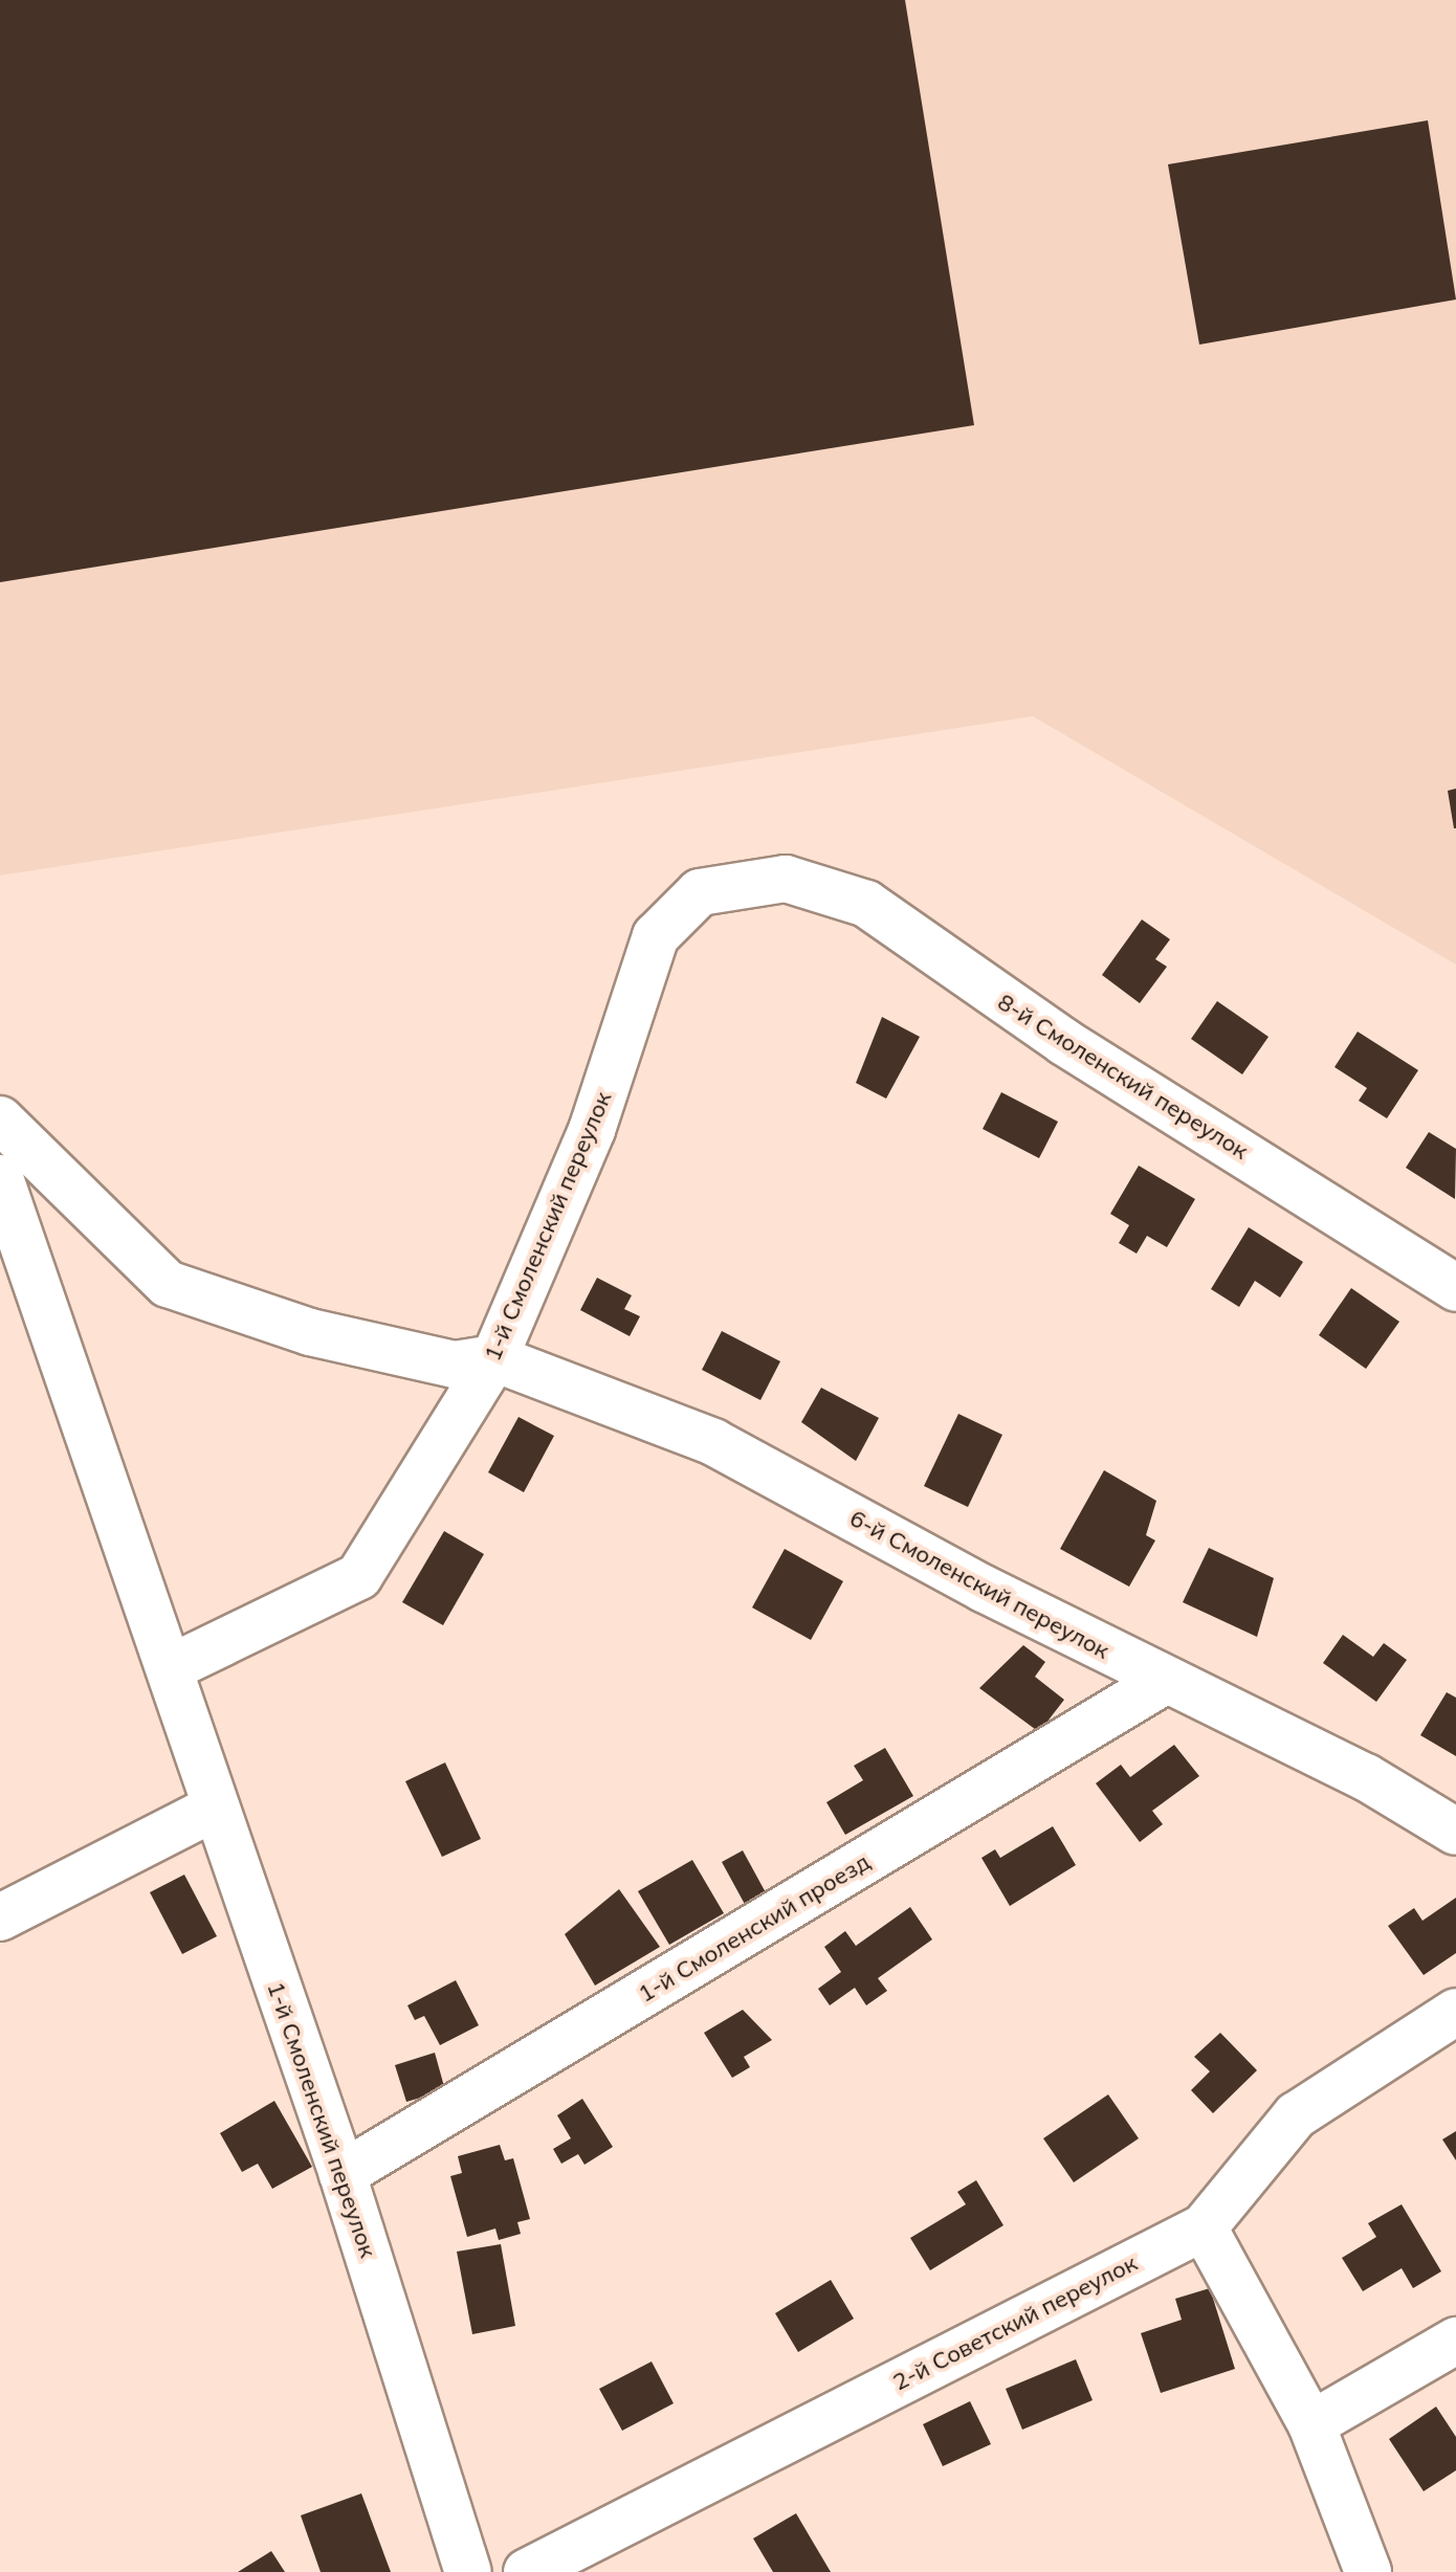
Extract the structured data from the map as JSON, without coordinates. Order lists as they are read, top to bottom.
{
  "streets": {
    "street": [
      "8-й Смоленский переулок",
      "1-й Смоленский переулок",
      "6-й Смоленский переулок",
      "1-й Смоленский проезд",
      "2-й Советский переулок"
    ]
  },
  "crossings": [
    ["8-й Смоленский переулок", "1-й Смоленский переулок"],
    ["1-й Смоленский переулок", "6-й Смоленский переулок"],
    ["1-й Смоленский переулок", "1-й Смоленский проезд"],
    ["6-й Смоленский переулок", "1-й Смоленский проезд"]
  ]
}
